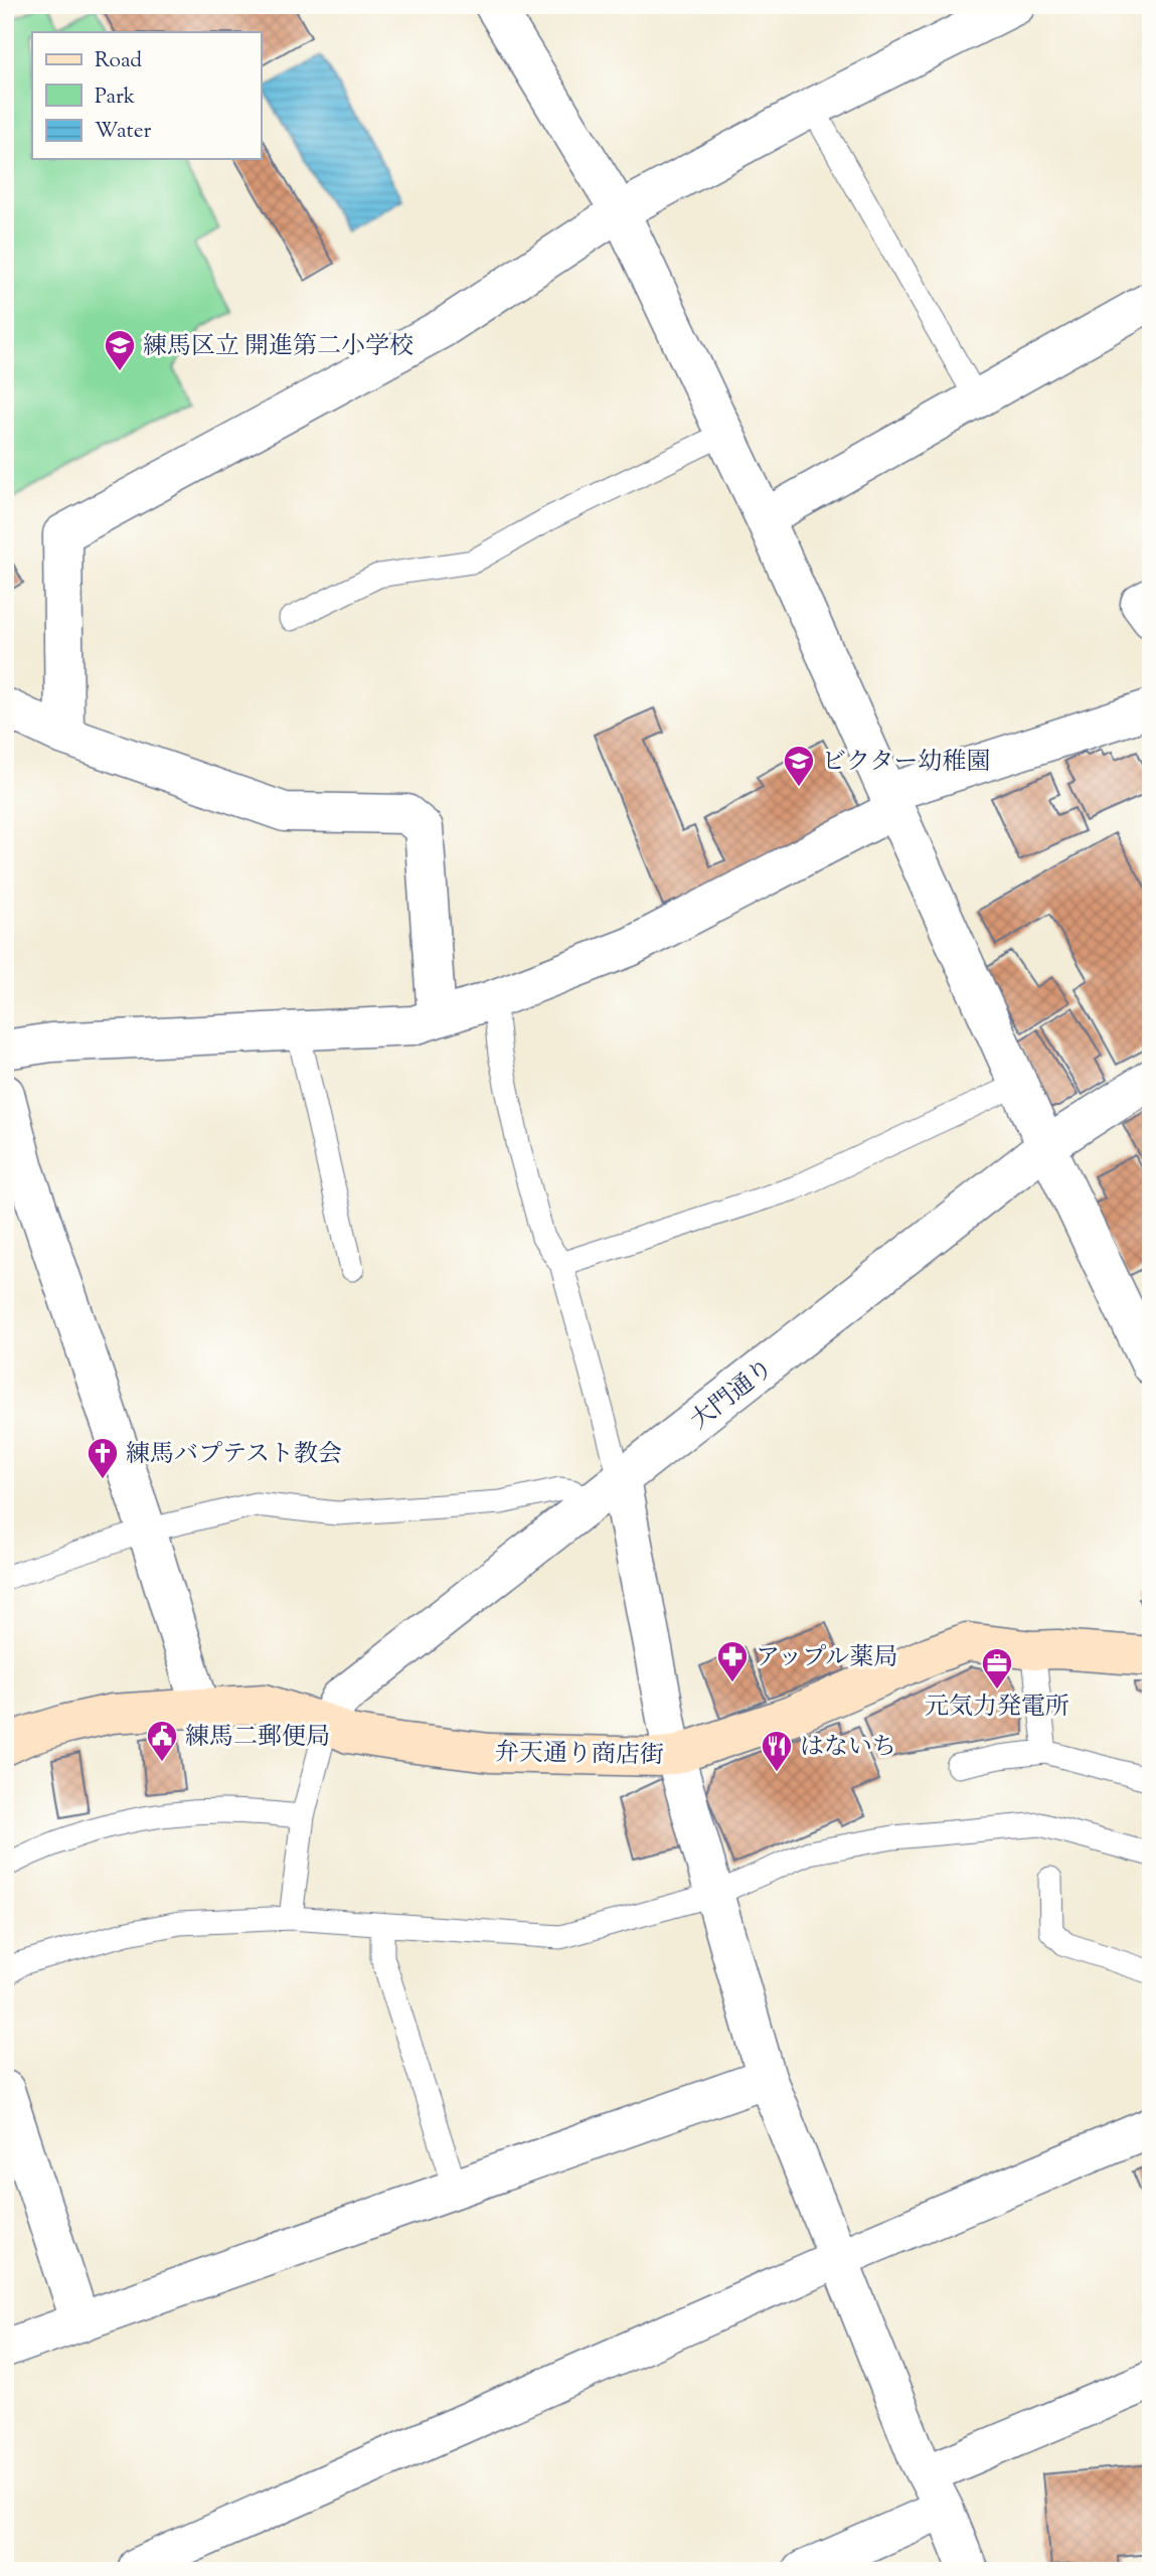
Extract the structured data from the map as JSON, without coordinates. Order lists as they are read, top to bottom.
{
  "streets": {
    "main road": ["弁天通り商店街"],
    "street": ["大門通り"]
  },
  "crossings": [
    ["大門通り", "弁天通り商店街"]
  ],
  "places": {
    "school or university": ["練馬区立 開進第二小学校", "ビクター幼稚園"],
    "church": ["練馬バプテスト教会"],
    "pharmacy": ["アップル薬局"],
    "office": ["元気力発電所"],
    "public building": ["練馬二郵便局"],
    "restaurant": ["はないち"]
  },
  "legend": ["Road", "Park", "Water"]
}
